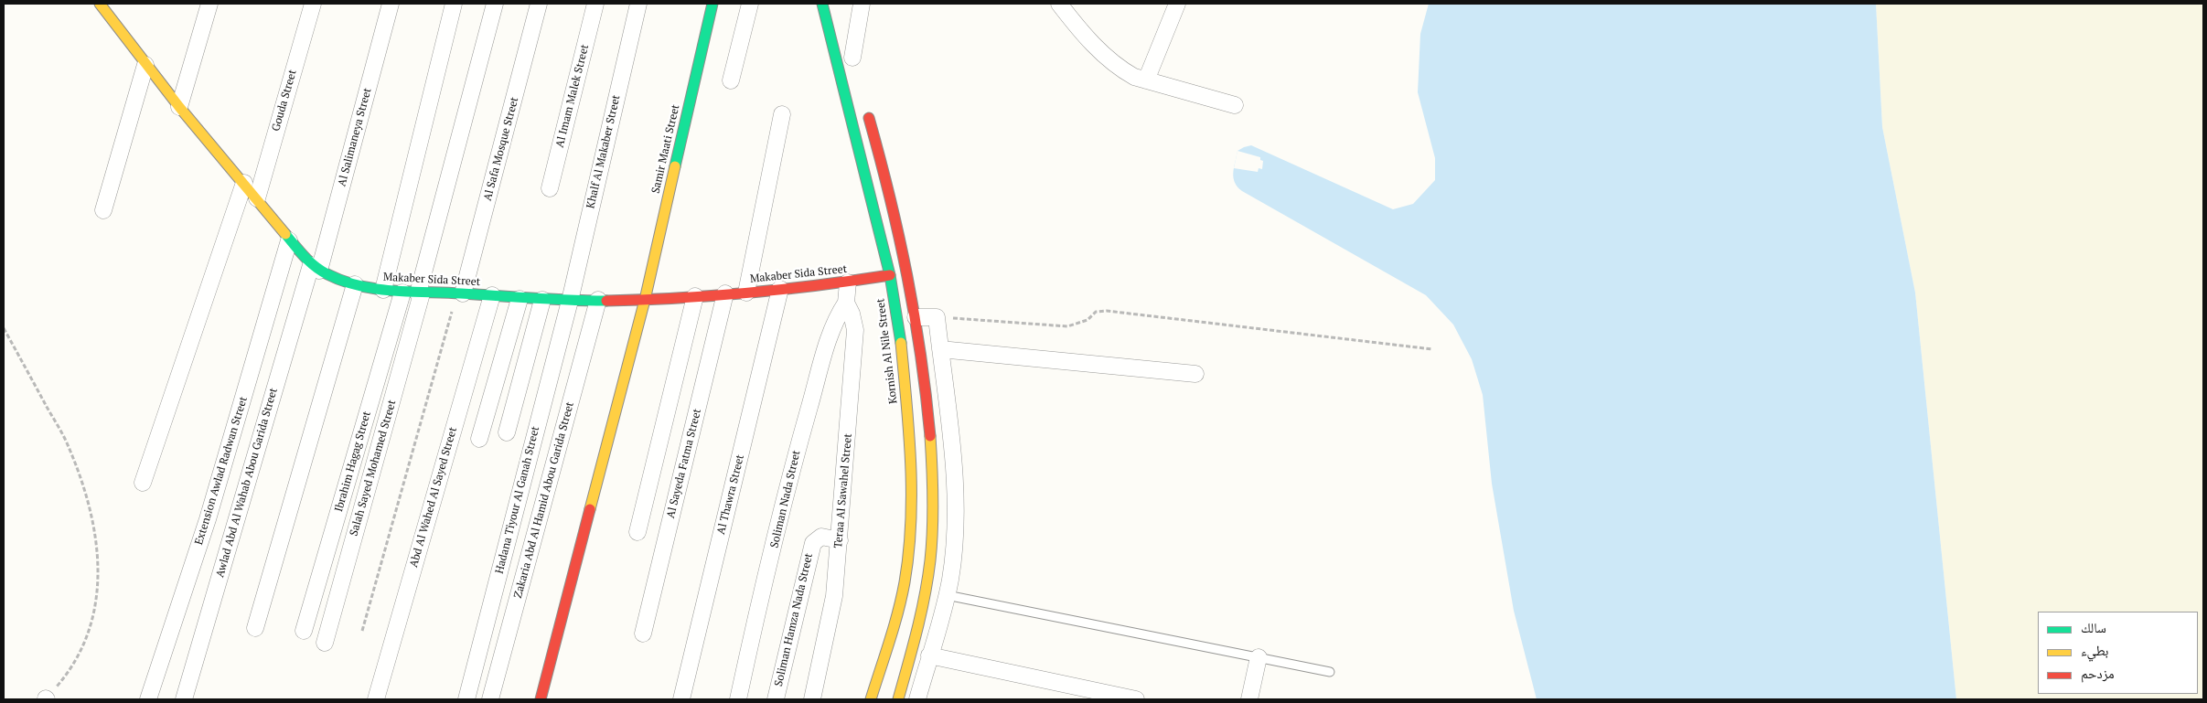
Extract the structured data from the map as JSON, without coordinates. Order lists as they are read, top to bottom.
{
  "streets": {
    "street": [
      "Al Imam Malek Street",
      "Gouda Street",
      "Al Salimaneya Street",
      "Al Safa Mosque Street",
      "Samir Maati Street",
      "Khalf Al Makaber Street",
      "Makaber Sida Street",
      "Kornish Al Nile Street",
      "Ibrahim Hagag Street",
      "Al Sayeda Fatma Street",
      "Salah Sayed Mohamed Street",
      "Extension Awlad Radwan Street",
      "Awlad Abd Al Wahab Abou Garida Street",
      "Teraa Al Sawahel Street",
      "Al Thawra Street",
      "Abd Al Wahed Al Sayed Street",
      "Soliman Nada Street",
      "Hadana Tiyour Al Ganah Street",
      "Zakaria Abd Al Hamid Abou Garida Street",
      "Soliman Hamza Nada Street"
    ]
  },
  "crossings": [
    ["Gouda Street", "Makaber Sida Street"],
    ["Al Salimaneya Street", "Makaber Sida Street"],
    ["Al Salimaneya Street", "Awlad Abd Al Wahab Abou Garida Street"],
    ["Al Safa Mosque Street", "Makaber Sida Street"],
    ["Samir Maati Street", "Makaber Sida Street"],
    ["Khalf Al Makaber Street", "Makaber Sida Street"],
    ["Khalf Al Makaber Street", "Hadana Tiyour Al Ganah Street"],
    ["Makaber Sida Street", "Kornish Al Nile Street"],
    ["Makaber Sida Street", "Ibrahim Hagag Street"],
    ["Makaber Sida Street", "Al Sayeda Fatma Street"],
    ["Makaber Sida Street", "Salah Sayed Mohamed Street"],
    ["Makaber Sida Street", "Extension Awlad Radwan Street"],
    ["Makaber Sida Street", "Awlad Abd Al Wahab Abou Garida Street"],
    ["Makaber Sida Street", "Teraa Al Sawahel Street"],
    ["Makaber Sida Street", "Al Thawra Street"],
    ["Makaber Sida Street", "Abd Al Wahed Al Sayed Street"],
    ["Makaber Sida Street", "Hadana Tiyour Al Ganah Street"],
    ["Makaber Sida Street", "Zakaria Abd Al Hamid Abou Garida Street"],
    ["Ibrahim Hagag Street", "Salah Sayed Mohamed Street"],
    ["Teraa Al Sawahel Street", "Soliman Nada Street"],
    ["Teraa Al Sawahel Street", "Soliman Hamza Nada Street"]
  ],
  "legend": ["سالك", "بطيء", "مزدحم"]
}
